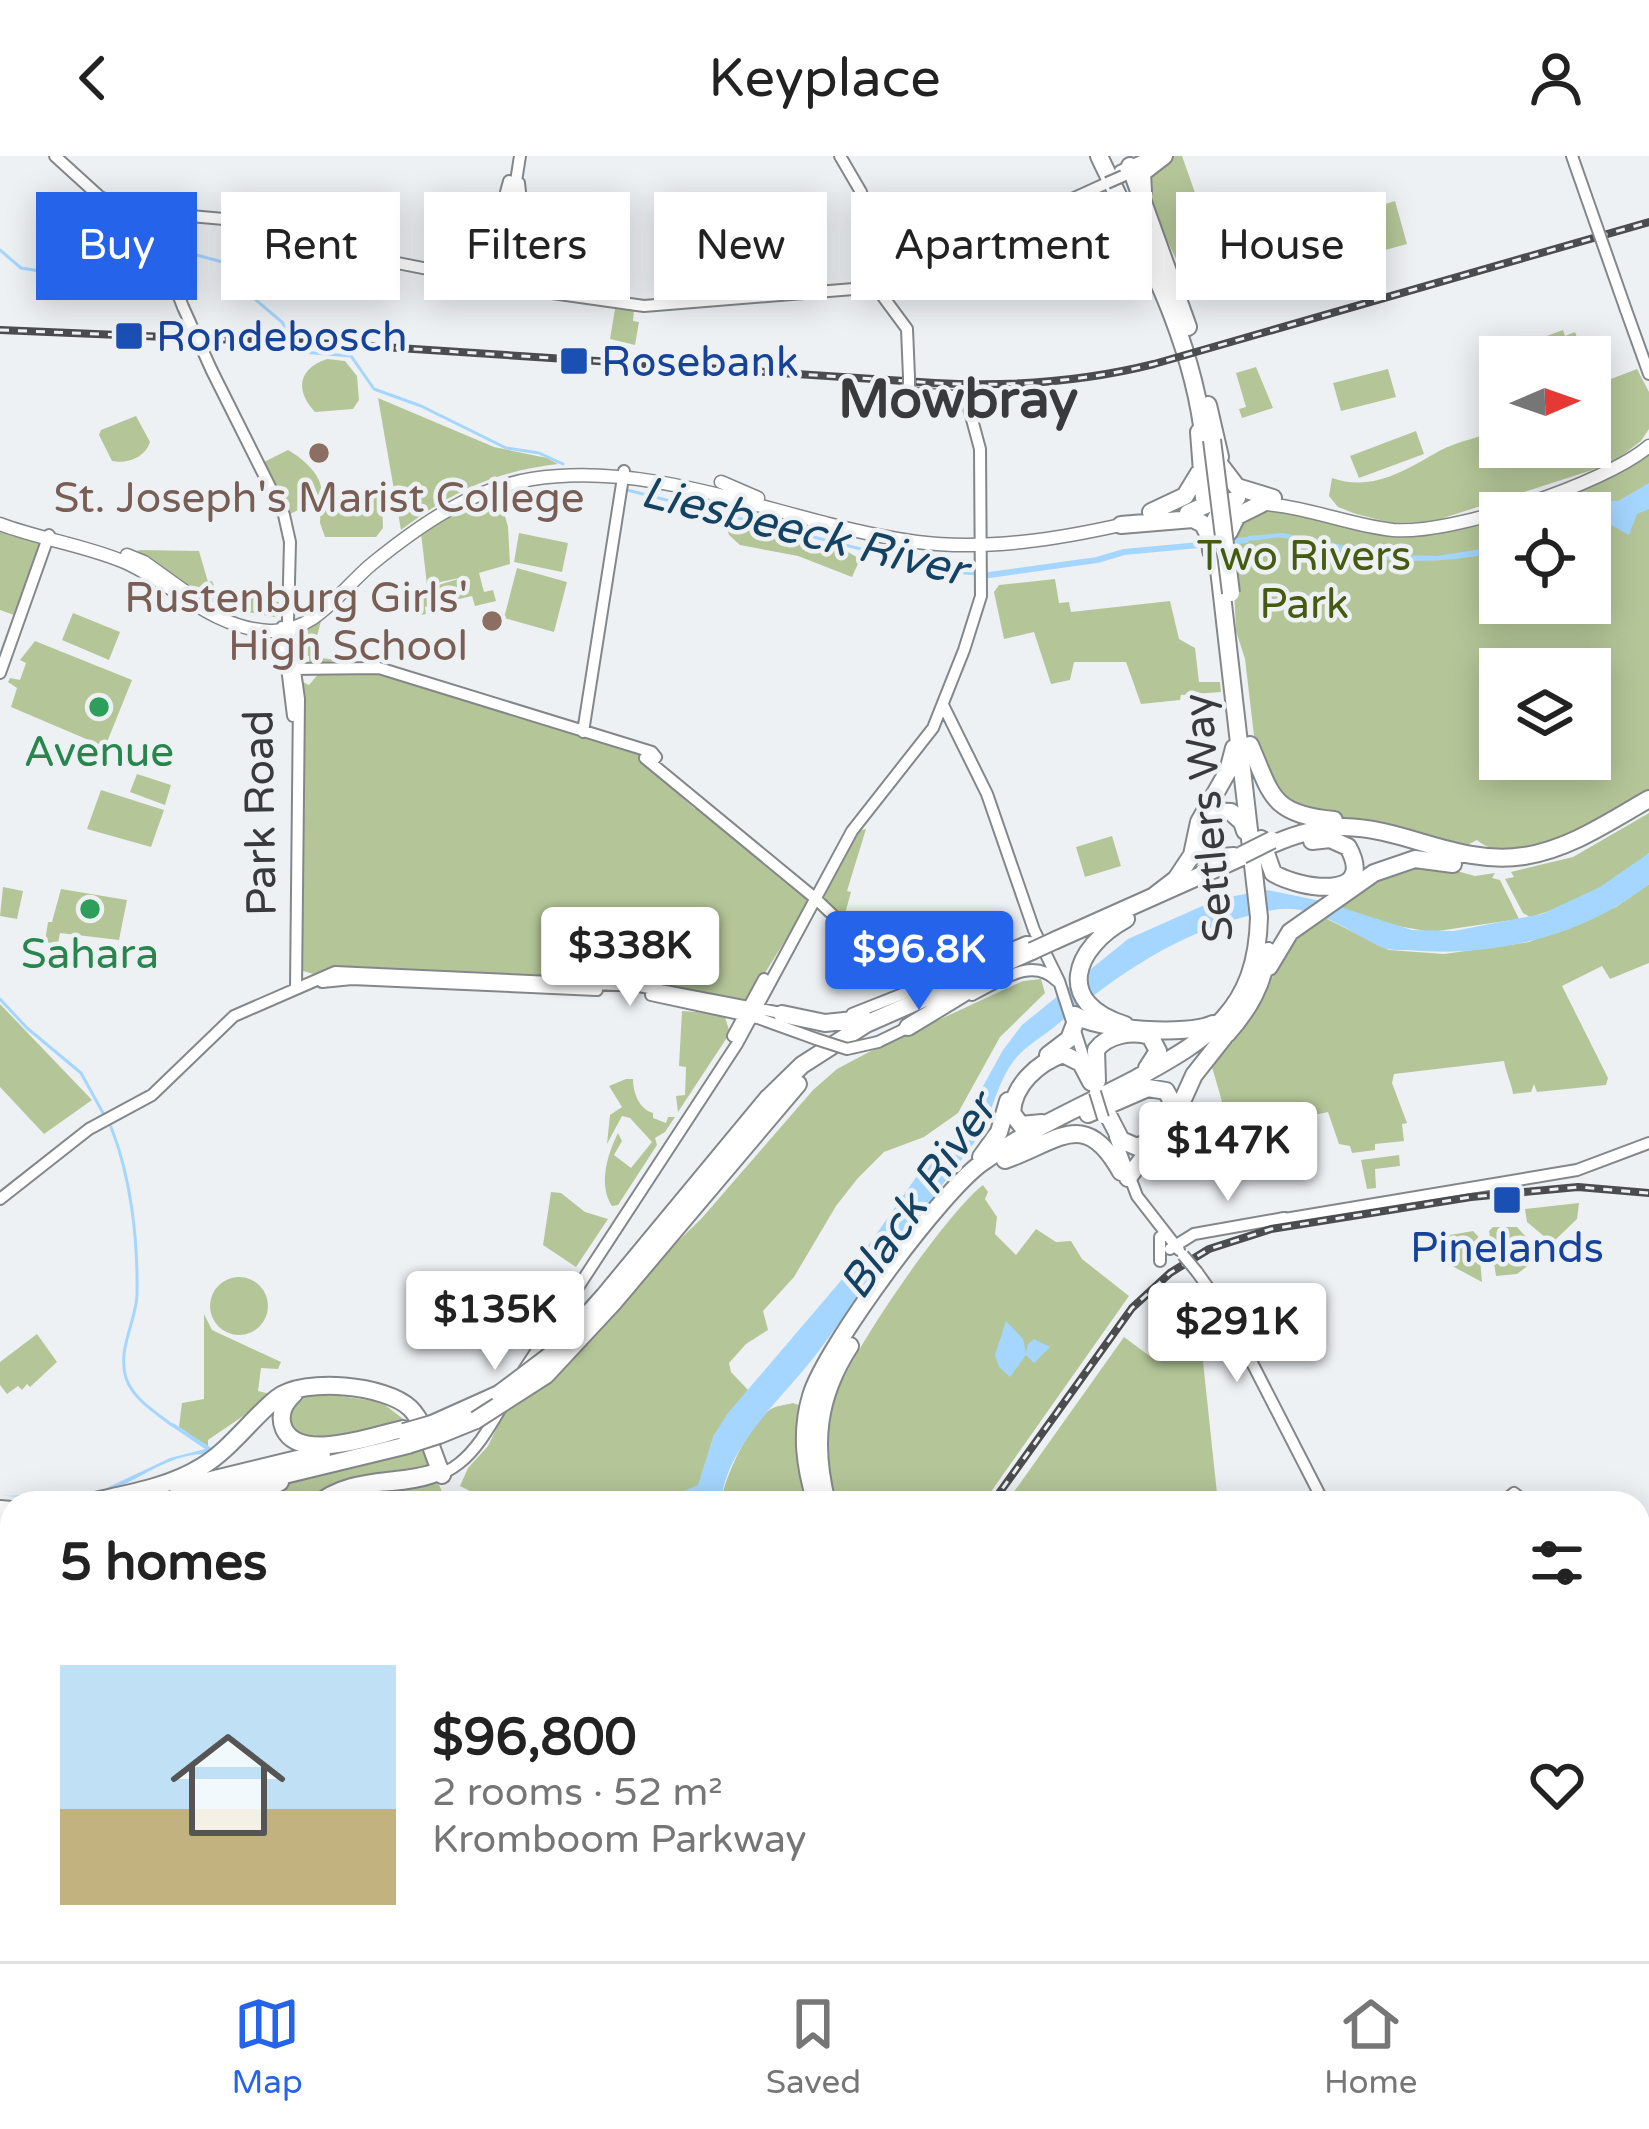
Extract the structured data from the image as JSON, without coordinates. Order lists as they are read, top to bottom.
{
  "streets": {
    "highway": ["Settlers Way"],
    "main road": ["Park Road"]
  },
  "districts": ["Mowbray"],
  "water": ["Liesbeeck River", "Black River"],
  "parks": ["Two Rivers Park"],
  "places": {
    "transit": ["Rondebosch", "Rosebank", "Pinelands"],
    "other": [
      "St. Joseph's Marist College",
      "Rustenburg Girls' High School",
      "Avenue",
      "Sahara"
    ]
  },
  "north": "right",
  "page": {
    "header": "Keyplace",
    "chip": [
      "Buy",
      "Rent",
      "Filters",
      "New",
      "Apartment",
      "House"
    ],
    "price": [
      "$338K",
      "$96.8K",
      "$147K",
      "$135K",
      "$291K"
    ],
    "heading": "5 homes",
    "list": [
      {
        "name": "$96,800",
        "note": "2 rooms · 52 m² · Kromboom Parkway"
      }
    ],
    "tabs": ["Map", "Saved", "Home"]
  }
}
